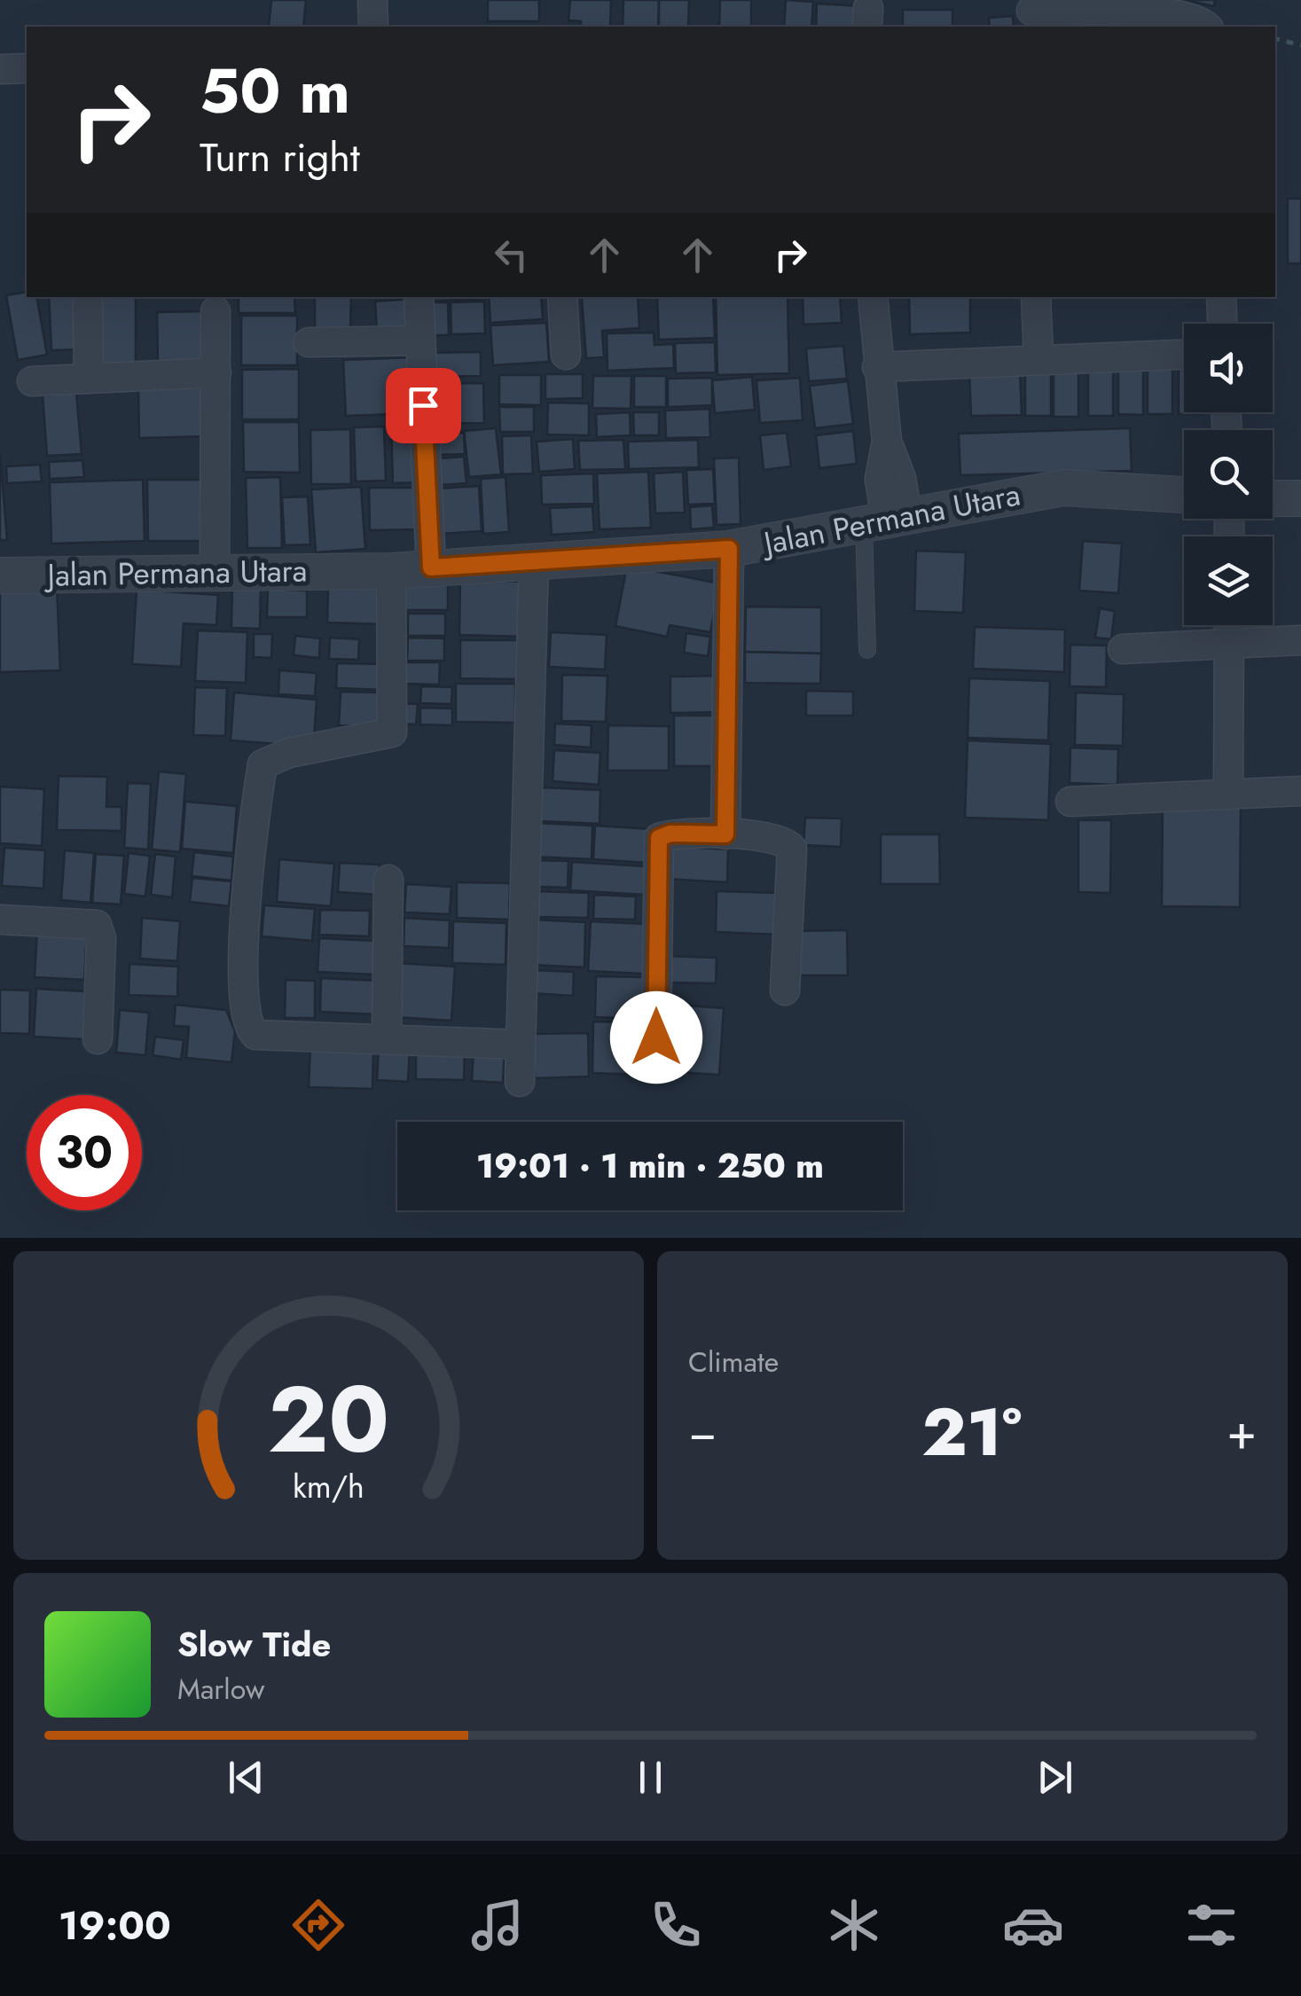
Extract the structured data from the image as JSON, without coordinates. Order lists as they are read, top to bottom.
{
  "streets": {
    "street": ["Jalan Permana Utara"]
  },
  "page": {
    "turn": ["50 m", "Turn right"],
    "limit": "30",
    "trip": "19:01 · 1 min · 250 m",
    "tile": "Climate",
    "heat": ["−", "21°", "+"],
    "song": ["Slow Tide", "Marlow"],
    "tabs": "19:00",
    "gauge": ["20", "km/h"]
  }
}
